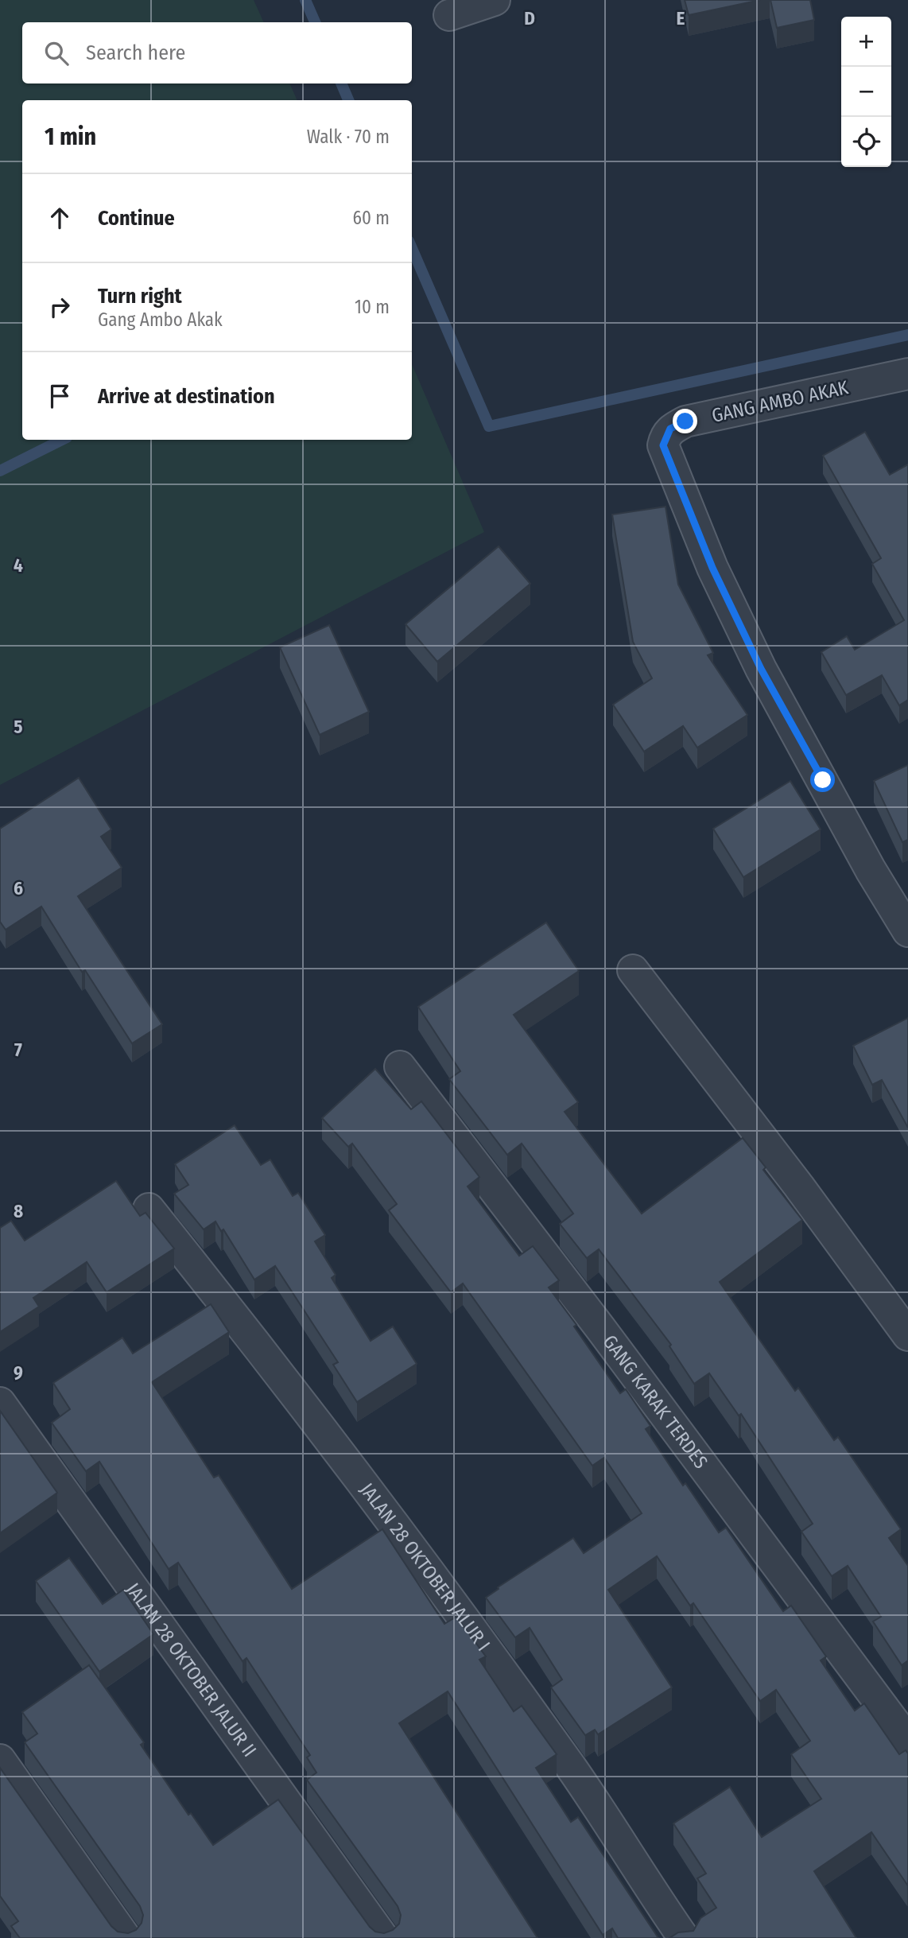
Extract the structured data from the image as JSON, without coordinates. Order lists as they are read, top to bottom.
{
  "streets": {
    "street": [
      "GANG AMBO AKAK",
      "GANG KARAK TERDES",
      "JALAN 28 OKTOBER JALUR I",
      "JALAN 28 OKTOBER JALUR II"
    ]
  },
  "page": {
    "map_buttons": ["+", "−"],
    "search": "Search here",
    "heading": ["1 min", "Walk · 70 m"],
    "list": [
      ["Continue", "60 m"],
      ["Turn right", "Gang Ambo Akak", "10 m"],
      "Arrive at destination"
    ]
  },
  "grid": {
    "columns": ["D", "E"],
    "rows": [
      "4",
      "5",
      "6",
      "7",
      "8",
      "9"
    ]
  }
}
